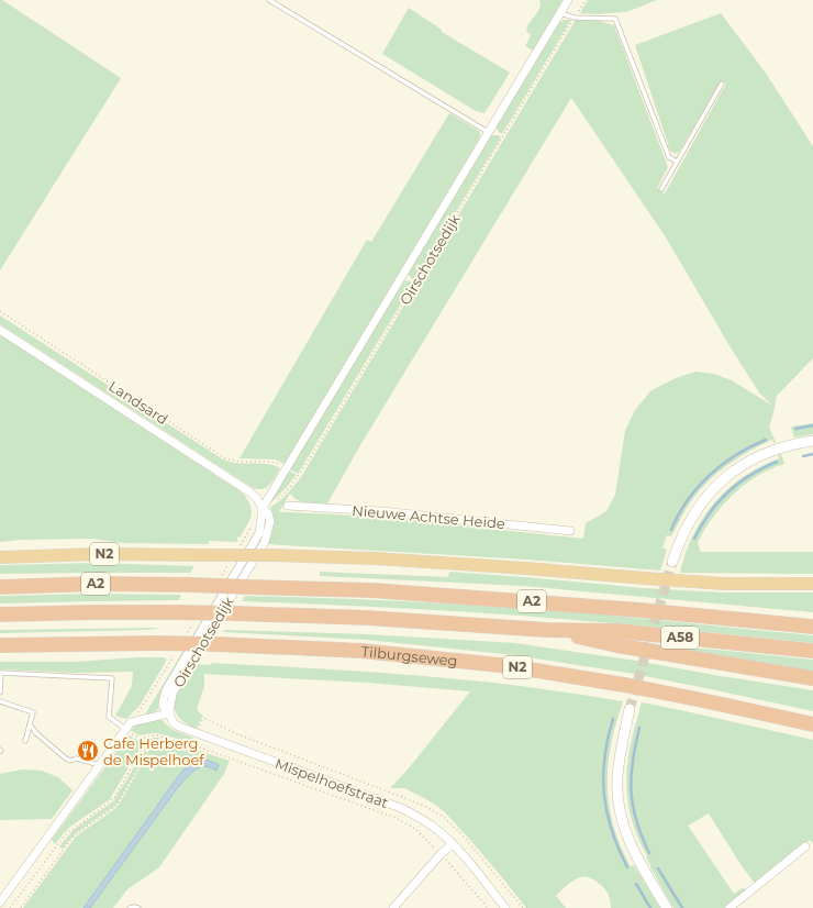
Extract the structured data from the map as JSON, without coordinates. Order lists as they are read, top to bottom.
{
  "streets": {
    "highway": [
      "N2",
      "A2",
      "A58",
      "Tilburgseweg"
    ],
    "street": [
      "Oirschotsedijk",
      "Landsard",
      "Nieuwe Achtse Heide",
      "Mispelhoefstraat"
    ]
  },
  "crossings": [
    ["Oirschotsedijk", "Landsard"],
    ["Oirschotsedijk", "Mispelhoefstraat"],
    ["A2", "A58"]
  ],
  "places": {
    "restaurant": ["Cafe Herberg de Mispelhoef"]
  }
}
